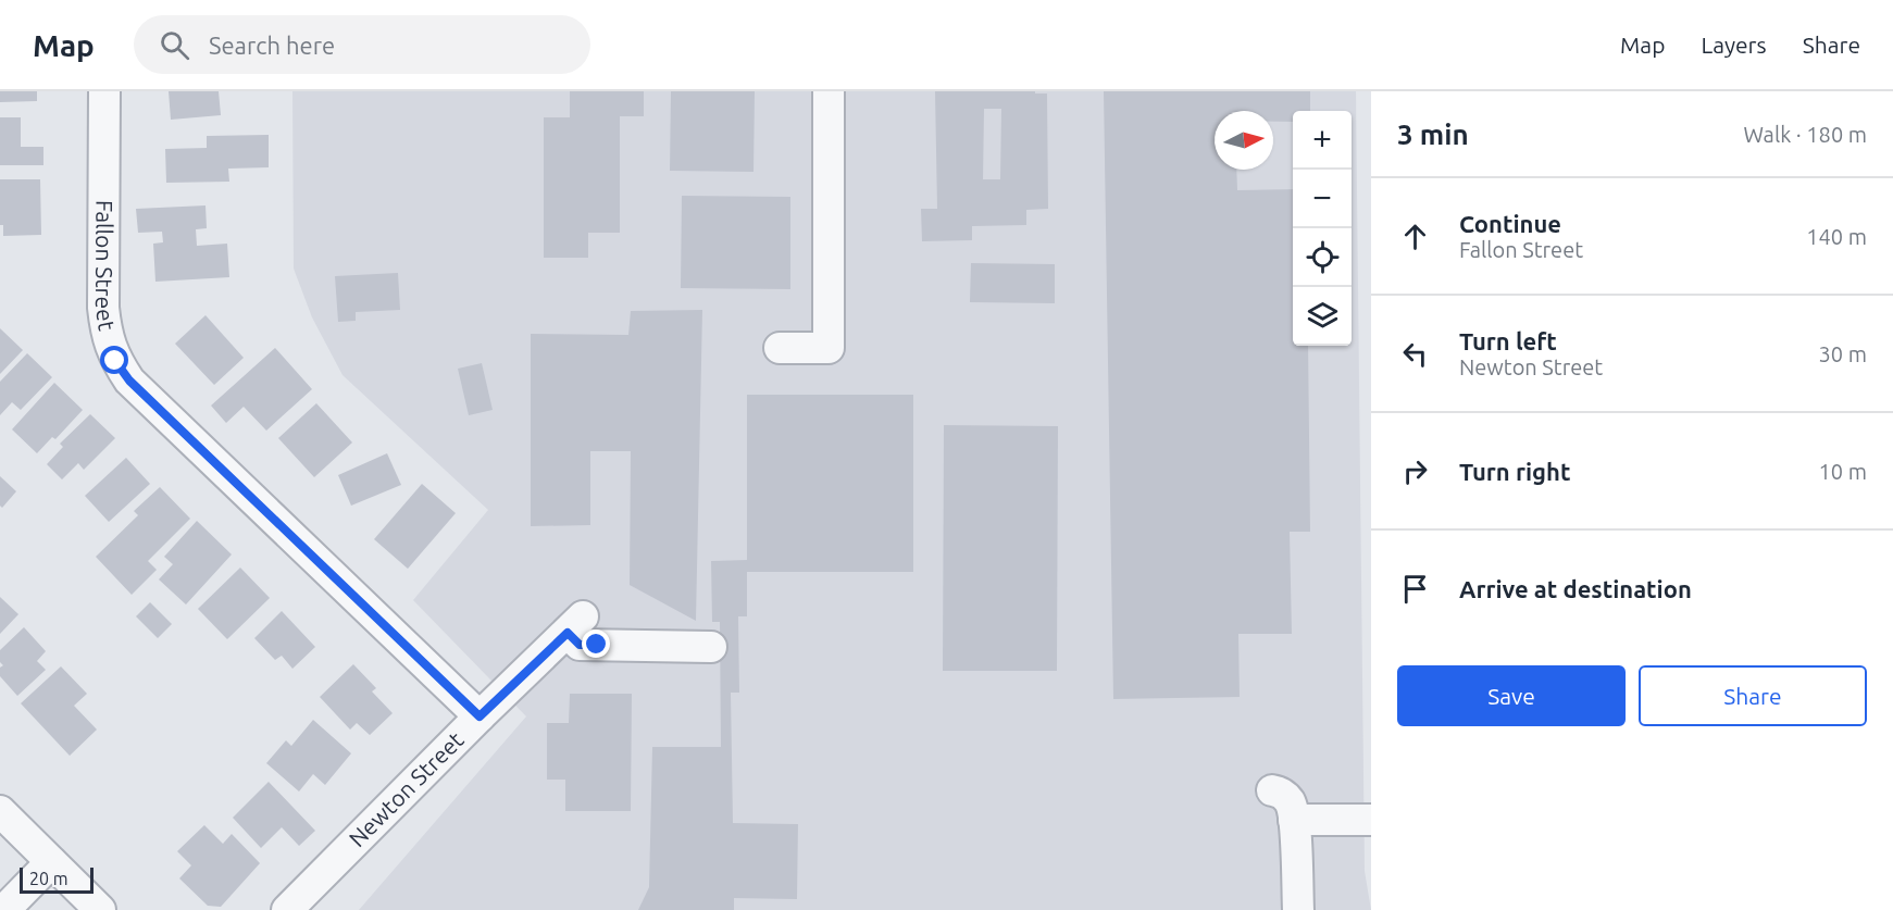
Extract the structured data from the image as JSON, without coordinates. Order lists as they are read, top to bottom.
{
  "streets": {
    "street": ["Fallon Street", "Newton Street"]
  },
  "crossings": [
    ["Fallon Street", "Newton Street"]
  ],
  "scale_bar": "20 m",
  "north": "right",
  "page": {
    "header": "Map",
    "search": "Search here",
    "nav": ["Map", "Layers", "Share"],
    "heading": ["3 min", "Walk · 180 m"],
    "map_buttons": ["+", "−"],
    "list": [
      ["Continue", "Fallon Street", "140 m"],
      ["Turn left", "Newton Street", "30 m"],
      ["Turn right", "10 m"],
      "Arrive at destination"
    ],
    "buttons": ["Save", "Share"],
    "scale": "20 m"
  }
}
